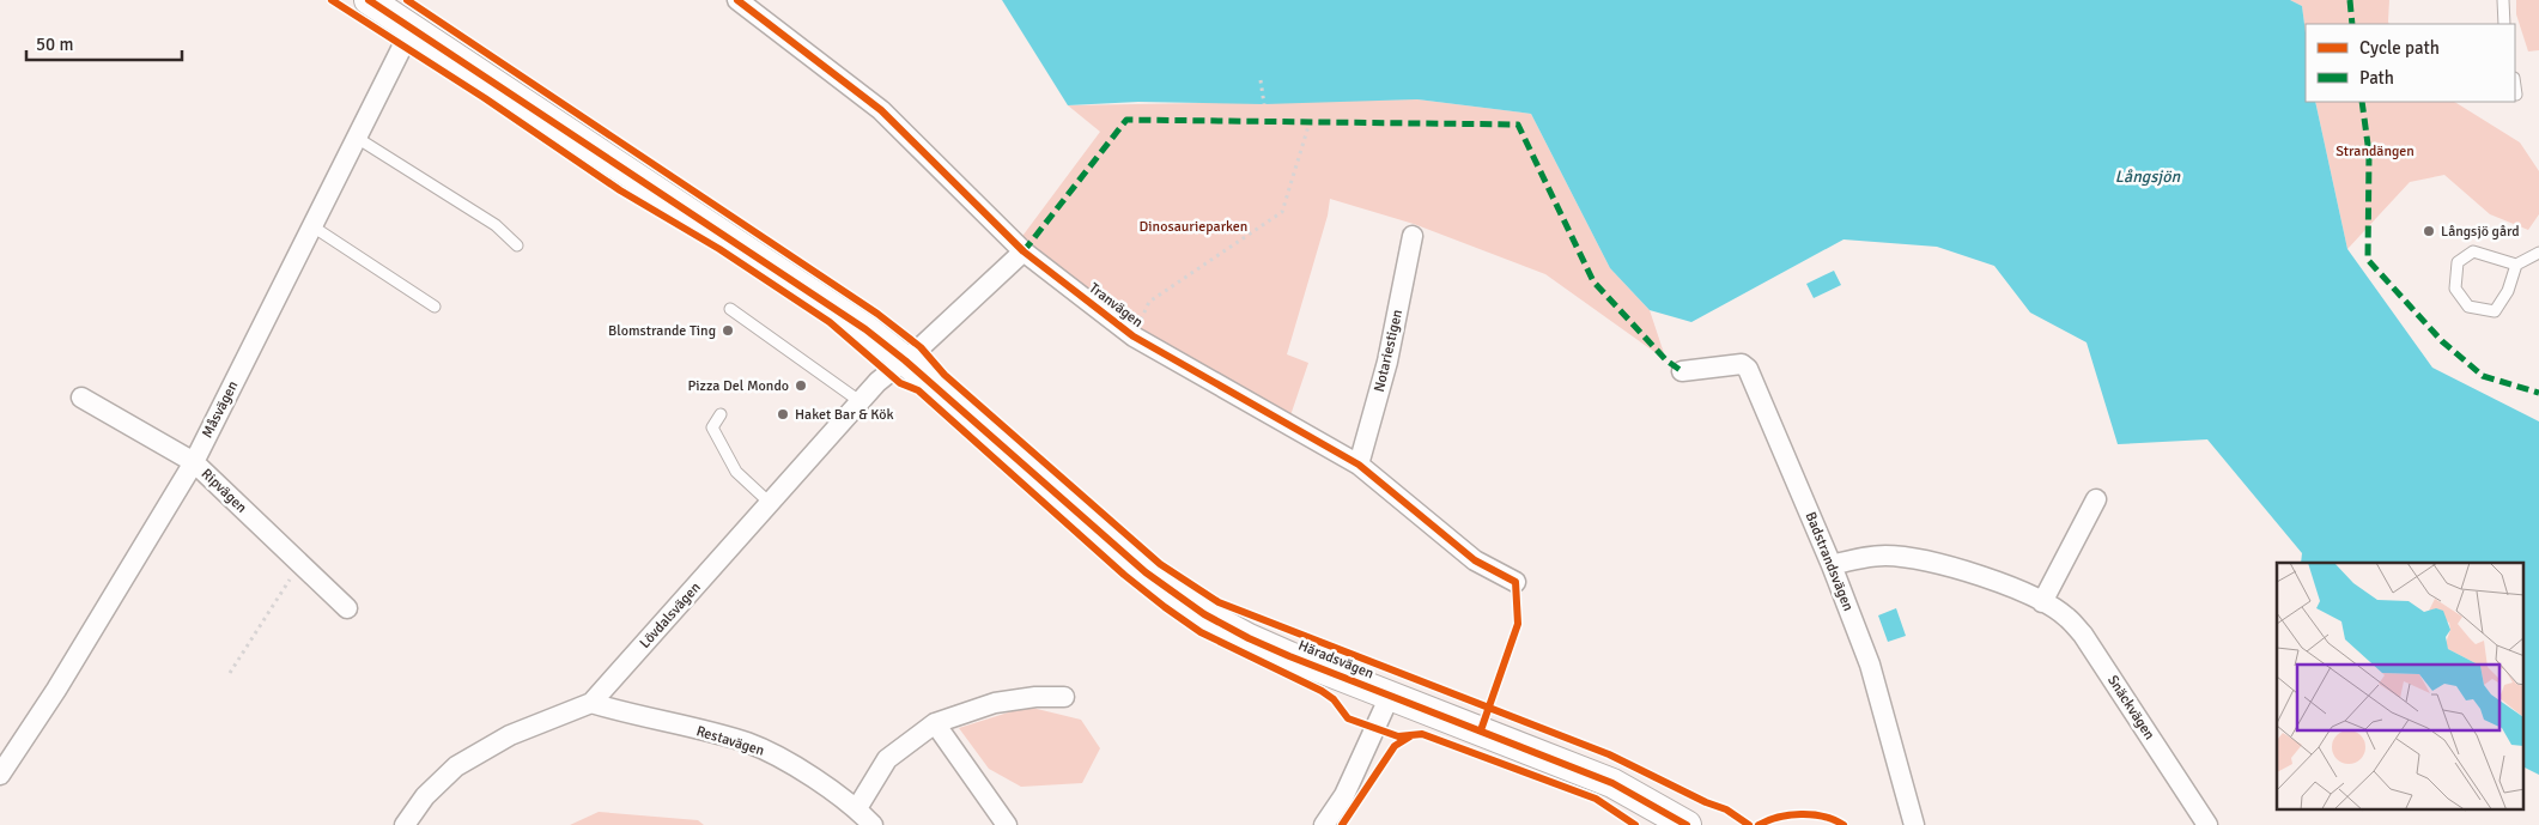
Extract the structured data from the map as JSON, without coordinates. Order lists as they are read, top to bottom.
{
  "streets": {
    "street": [
      "Tranvägen",
      "Notariestigen",
      "Måsvägen",
      "Ripvägen",
      "Badstrandsvägen",
      "Lövdalsvägen",
      "Häradsvägen",
      "Snäckvägen",
      "Restavägen"
    ]
  },
  "crossings": [
    ["Tranvägen", "Notariestigen"],
    ["Måsvägen", "Ripvägen"],
    ["Måsvägen", "Häradsvägen"],
    ["Badstrandsvägen", "Snäckvägen"],
    ["Lövdalsvägen", "Häradsvägen"],
    ["Lövdalsvägen", "Restavägen"]
  ],
  "water": ["Långsjön"],
  "parks": ["Strandängen", "Dinosaurieparken"],
  "places": [
    "Långsjö gård",
    "Blomstrande Ting",
    "Pizza Del Mondo",
    "Haket Bar & Kök"
  ],
  "legend": ["Cycle path", "Path"],
  "scale_bar": "50 m"
}
